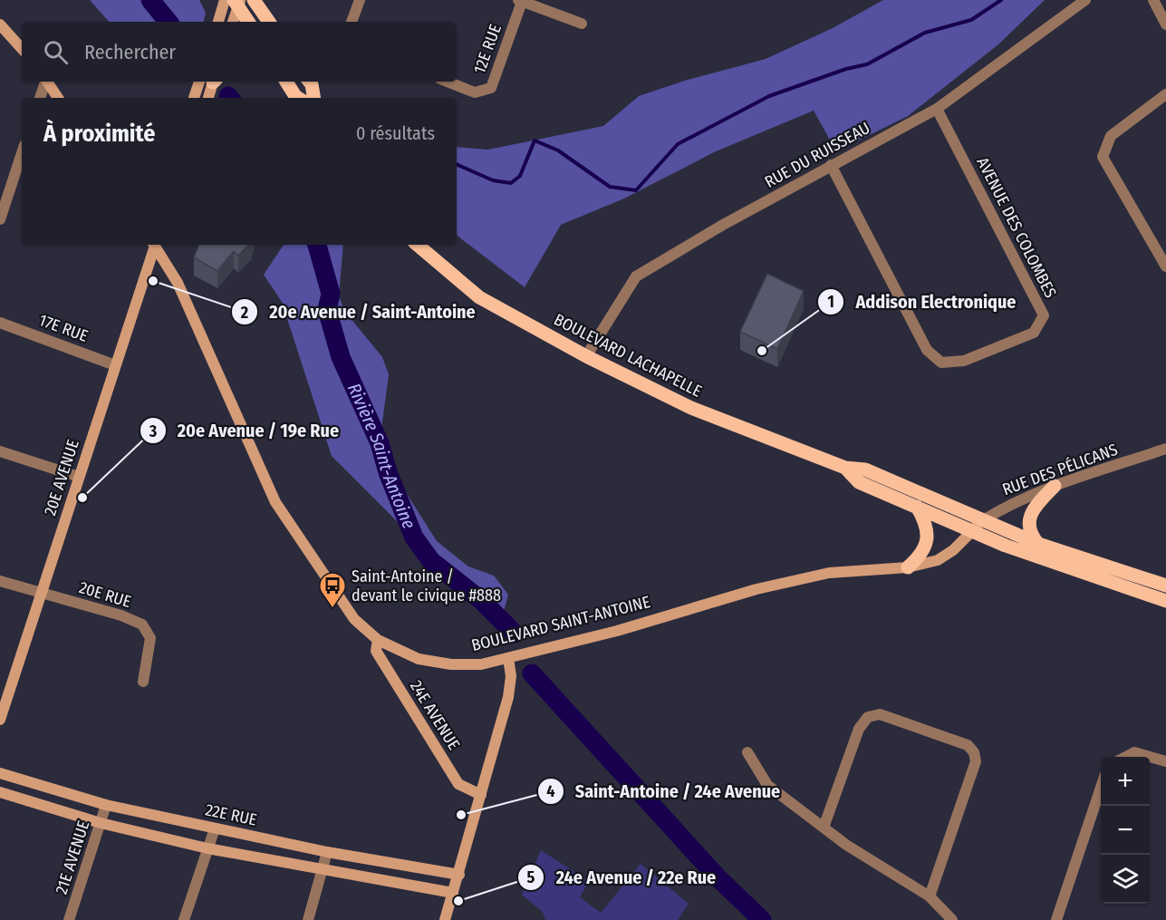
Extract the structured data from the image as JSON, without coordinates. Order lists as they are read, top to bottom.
{
  "streets": {
    "main road": ["BOULEVARD LACHAPELLE"],
    "street": [
      "12E RUE",
      "RUE DU RUISSEAU",
      "AVENUE DES COLOMBES",
      "17E RUE",
      "RUE DES PÉLICANS",
      "20E AVENUE",
      "20E RUE",
      "BOULEVARD SAINT-ANTOINE",
      "24E AVENUE",
      "22E RUE",
      "21E AVENUE"
    ]
  },
  "crossings": [
    ["RUE DU RUISSEAU", "AVENUE DES COLOMBES"],
    ["RUE DU RUISSEAU", "BOULEVARD LACHAPELLE"],
    ["17E RUE", "20E AVENUE"],
    ["BOULEVARD LACHAPELLE", "RUE DES PÉLICANS"],
    ["BOULEVARD LACHAPELLE", "BOULEVARD SAINT-ANTOINE"],
    ["RUE DES PÉLICANS", "BOULEVARD SAINT-ANTOINE"],
    ["20E AVENUE", "20E RUE"],
    ["BOULEVARD SAINT-ANTOINE", "24E AVENUE"],
    ["22E RUE", "21E AVENUE"]
  ],
  "water": ["Rivière Saint-Antoine"],
  "places": {
    "other": [
      "20e Avenue / Saint-Antoine",
      "Addison Electronique",
      "20e Avenue / 19e Rue",
      "Saint-Antoine / 24e Avenue",
      "24e Avenue / 22e Rue"
    ],
    "bus stop": ["Saint-Antoine / devant le civique #888"]
  },
  "page": {
    "search": "Rechercher",
    "heading": ["À proximité", "0 résultats"],
    "map_buttons": ["+", "−"]
  }
}
